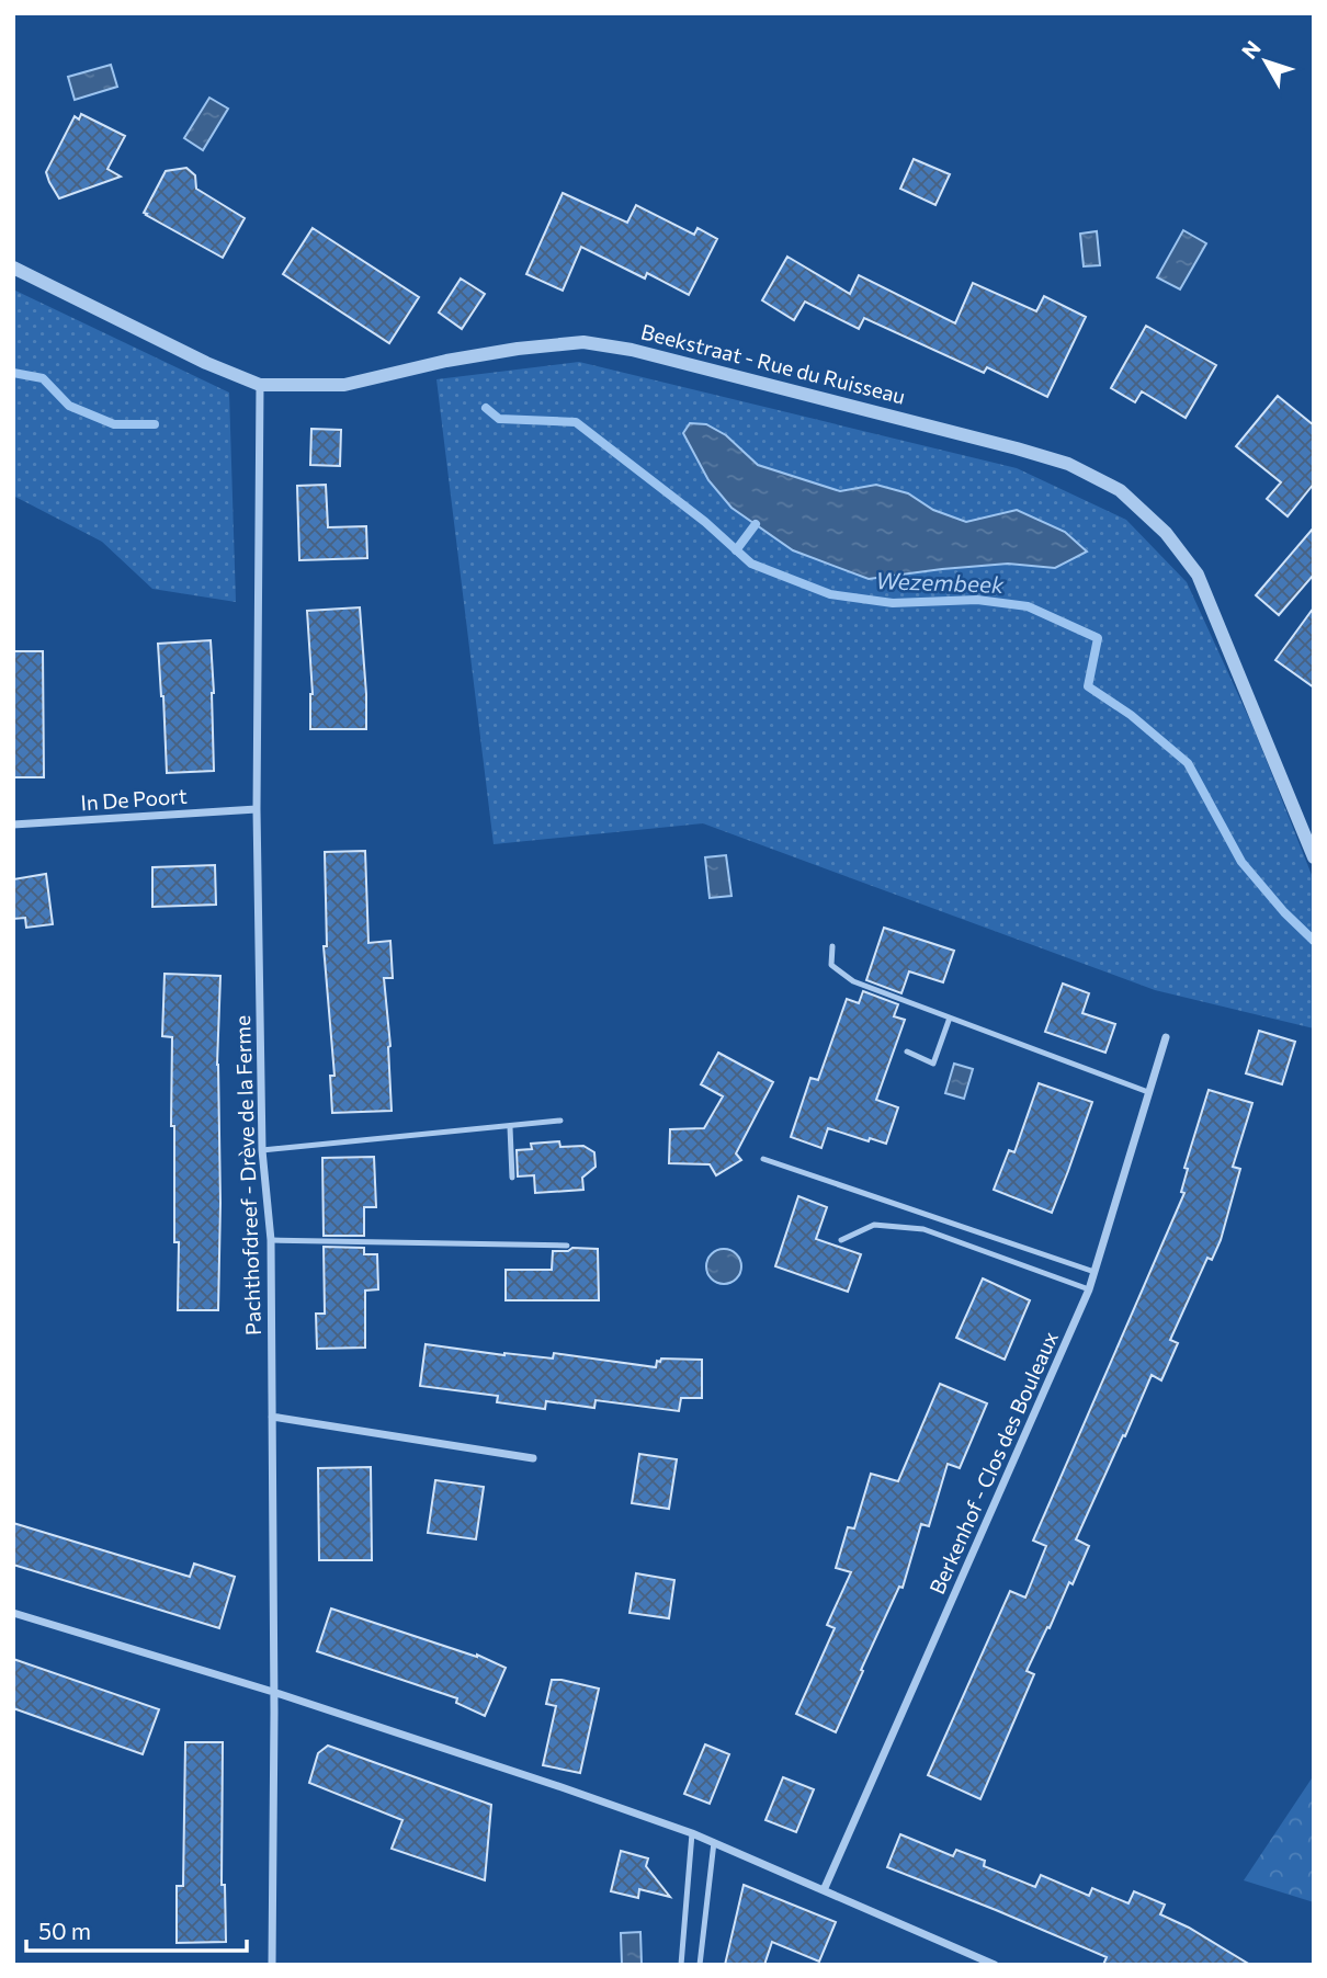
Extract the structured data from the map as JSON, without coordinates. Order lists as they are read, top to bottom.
{
  "streets": {
    "street": [
      "Beekstraat - Rue du Ruisseau",
      "In De Poort",
      "Pachthofdreef - Drève de la Ferme",
      "Berkenhof - Clos des Bouleaux"
    ]
  },
  "crossings": [
    ["Beekstraat - Rue du Ruisseau", "Pachthofdreef - Drève de la Ferme"],
    ["In De Poort", "Pachthofdreef - Drève de la Ferme"]
  ],
  "water": ["Wezembeek"],
  "scale_bar": "50 m",
  "north": "top left"
}
